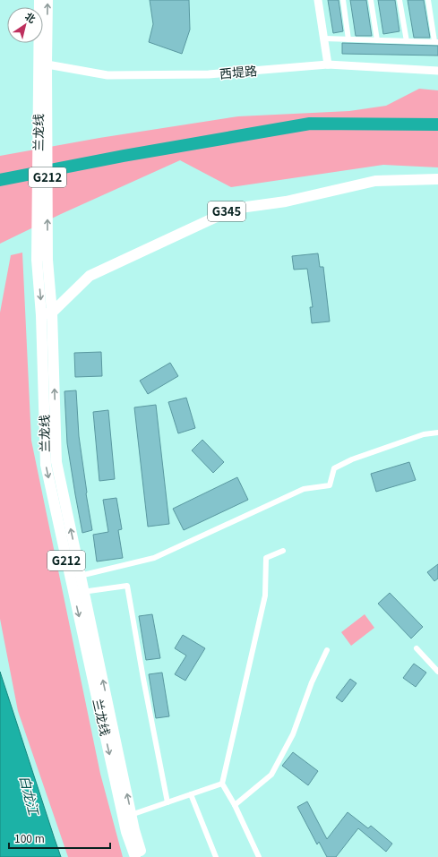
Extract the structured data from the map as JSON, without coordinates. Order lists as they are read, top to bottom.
{
  "streets": {
    "highway": ["兰龙线", "G212", "G345"],
    "street": ["西堤路"]
  },
  "crossings": [
    ["西堤路", "兰龙线"],
    ["兰龙线", "G345"]
  ],
  "water": ["白龙江"],
  "scale_bar": "100 m",
  "north": "top right"
}
